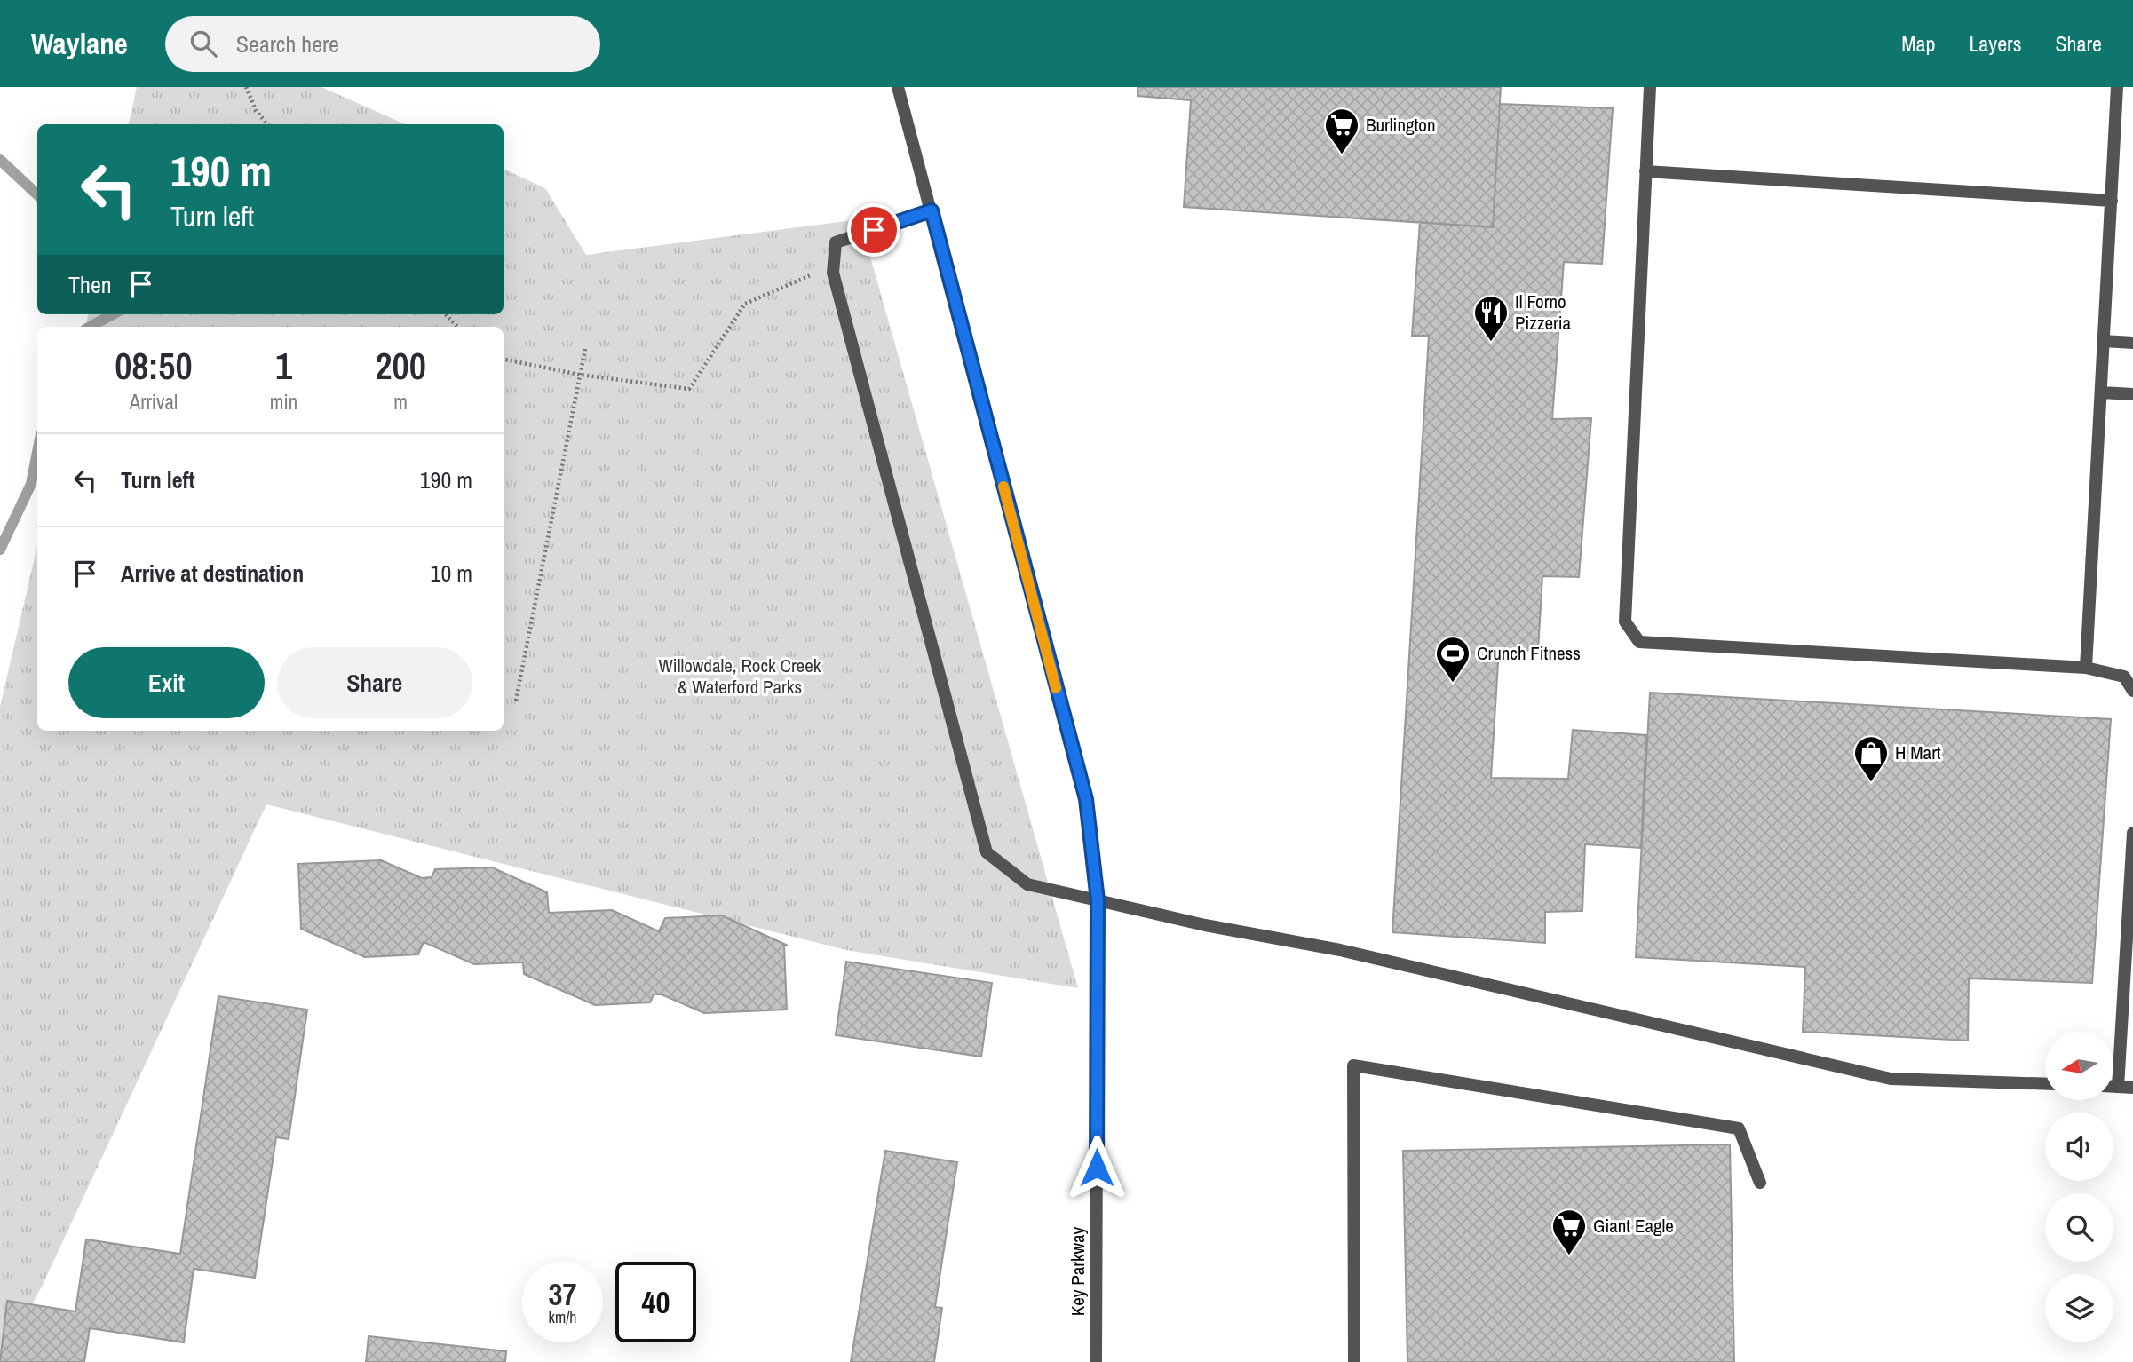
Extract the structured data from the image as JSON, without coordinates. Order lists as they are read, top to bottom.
{
  "streets": {
    "street": ["Key Parkway"]
  },
  "parks": ["Willowdale, Rock Creek & Waterford Parks"],
  "places": {
    "supermarket": ["Burlington", "Giant Eagle"],
    "restaurant": ["Il Forno Pizzeria"],
    "sports": ["Crunch Fitness"],
    "shop": ["H Mart"]
  },
  "north": "left",
  "page": {
    "header": "Waylane",
    "search": "Search here",
    "nav": ["Map", "Layers", "Share"],
    "turn": ["190 m", "Turn left"],
    "then": "Then",
    "eta": [
      "08:50",
      "Arrival",
      "1",
      "min",
      "200",
      "m"
    ],
    "list": [
      {
        "name": "Turn left",
        "value": "190 m"
      },
      {
        "name": "Arrive at destination",
        "value": "10 m"
      }
    ],
    "buttons": ["Exit", "Share"],
    "speed": "37 km/h",
    "limit": "40"
  }
}
